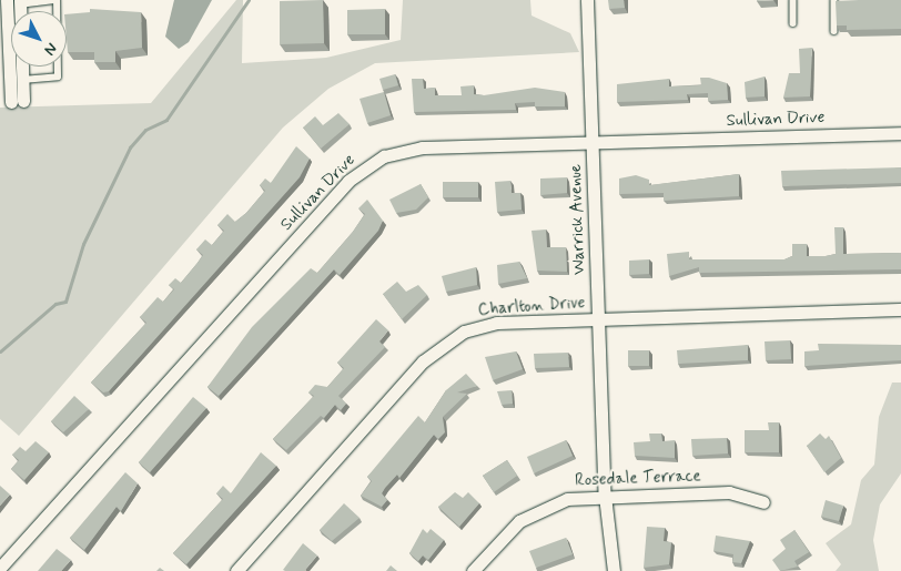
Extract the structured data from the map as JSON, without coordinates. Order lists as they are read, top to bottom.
{
  "streets": {
    "street": [
      "Sullivan Drive",
      "Warrick Avenue",
      "Charlton Drive",
      "Rosedale Terrace"
    ]
  },
  "crossings": [
    ["Sullivan Drive", "Warrick Avenue"],
    ["Warrick Avenue", "Charlton Drive"],
    ["Warrick Avenue", "Rosedale Terrace"]
  ],
  "north": "bottom right"
}
